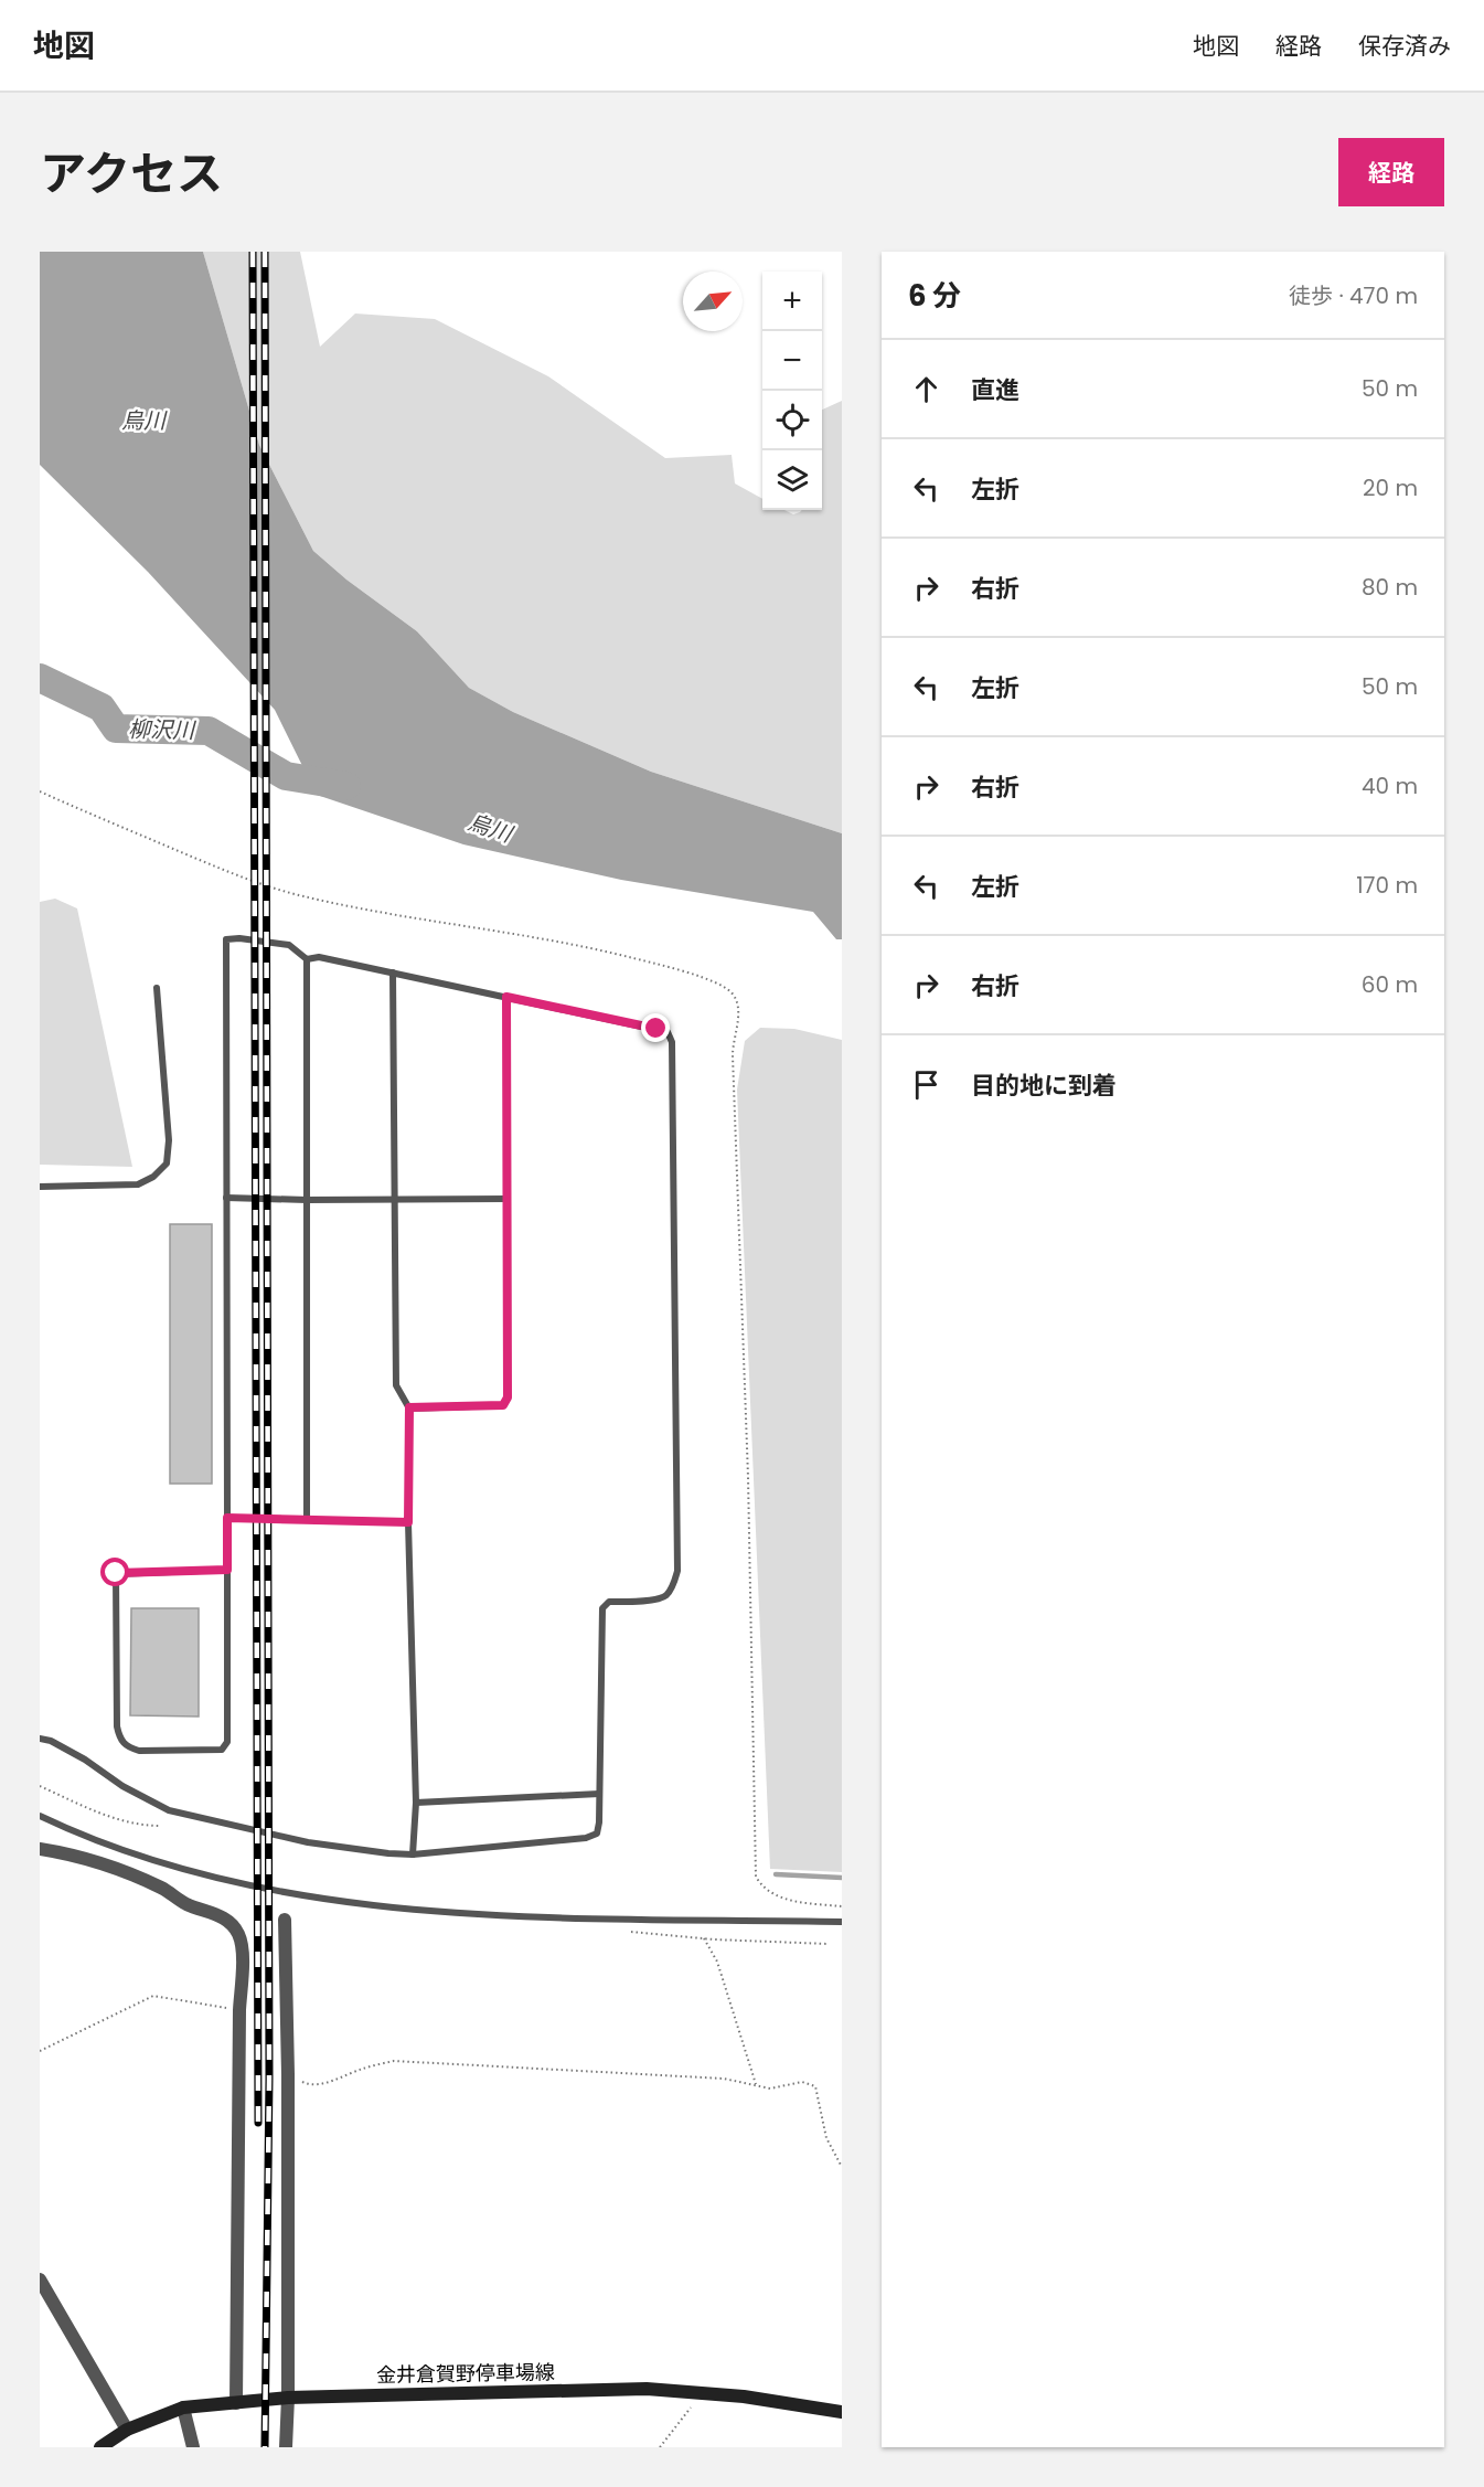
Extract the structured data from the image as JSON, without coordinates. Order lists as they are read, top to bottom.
{
  "streets": {
    "main road": ["金井倉賀野停車場線"]
  },
  "water": ["烏川", "柳沢川"],
  "north": "top right",
  "page": {
    "header": "地図",
    "nav": ["地図", "経路", "保存済み"],
    "title": "アクセス",
    "buttons": "経路",
    "heading": ["6 分", "徒歩 · 470 m"],
    "map_buttons": ["+", "−"],
    "list": [
      ["直進", "50 m"],
      ["左折", "20 m"],
      ["右折", "80 m"],
      ["左折", "50 m"],
      ["右折", "40 m"],
      ["左折", "170 m"],
      ["右折", "60 m"],
      "目的地に到着"
    ]
  }
}
